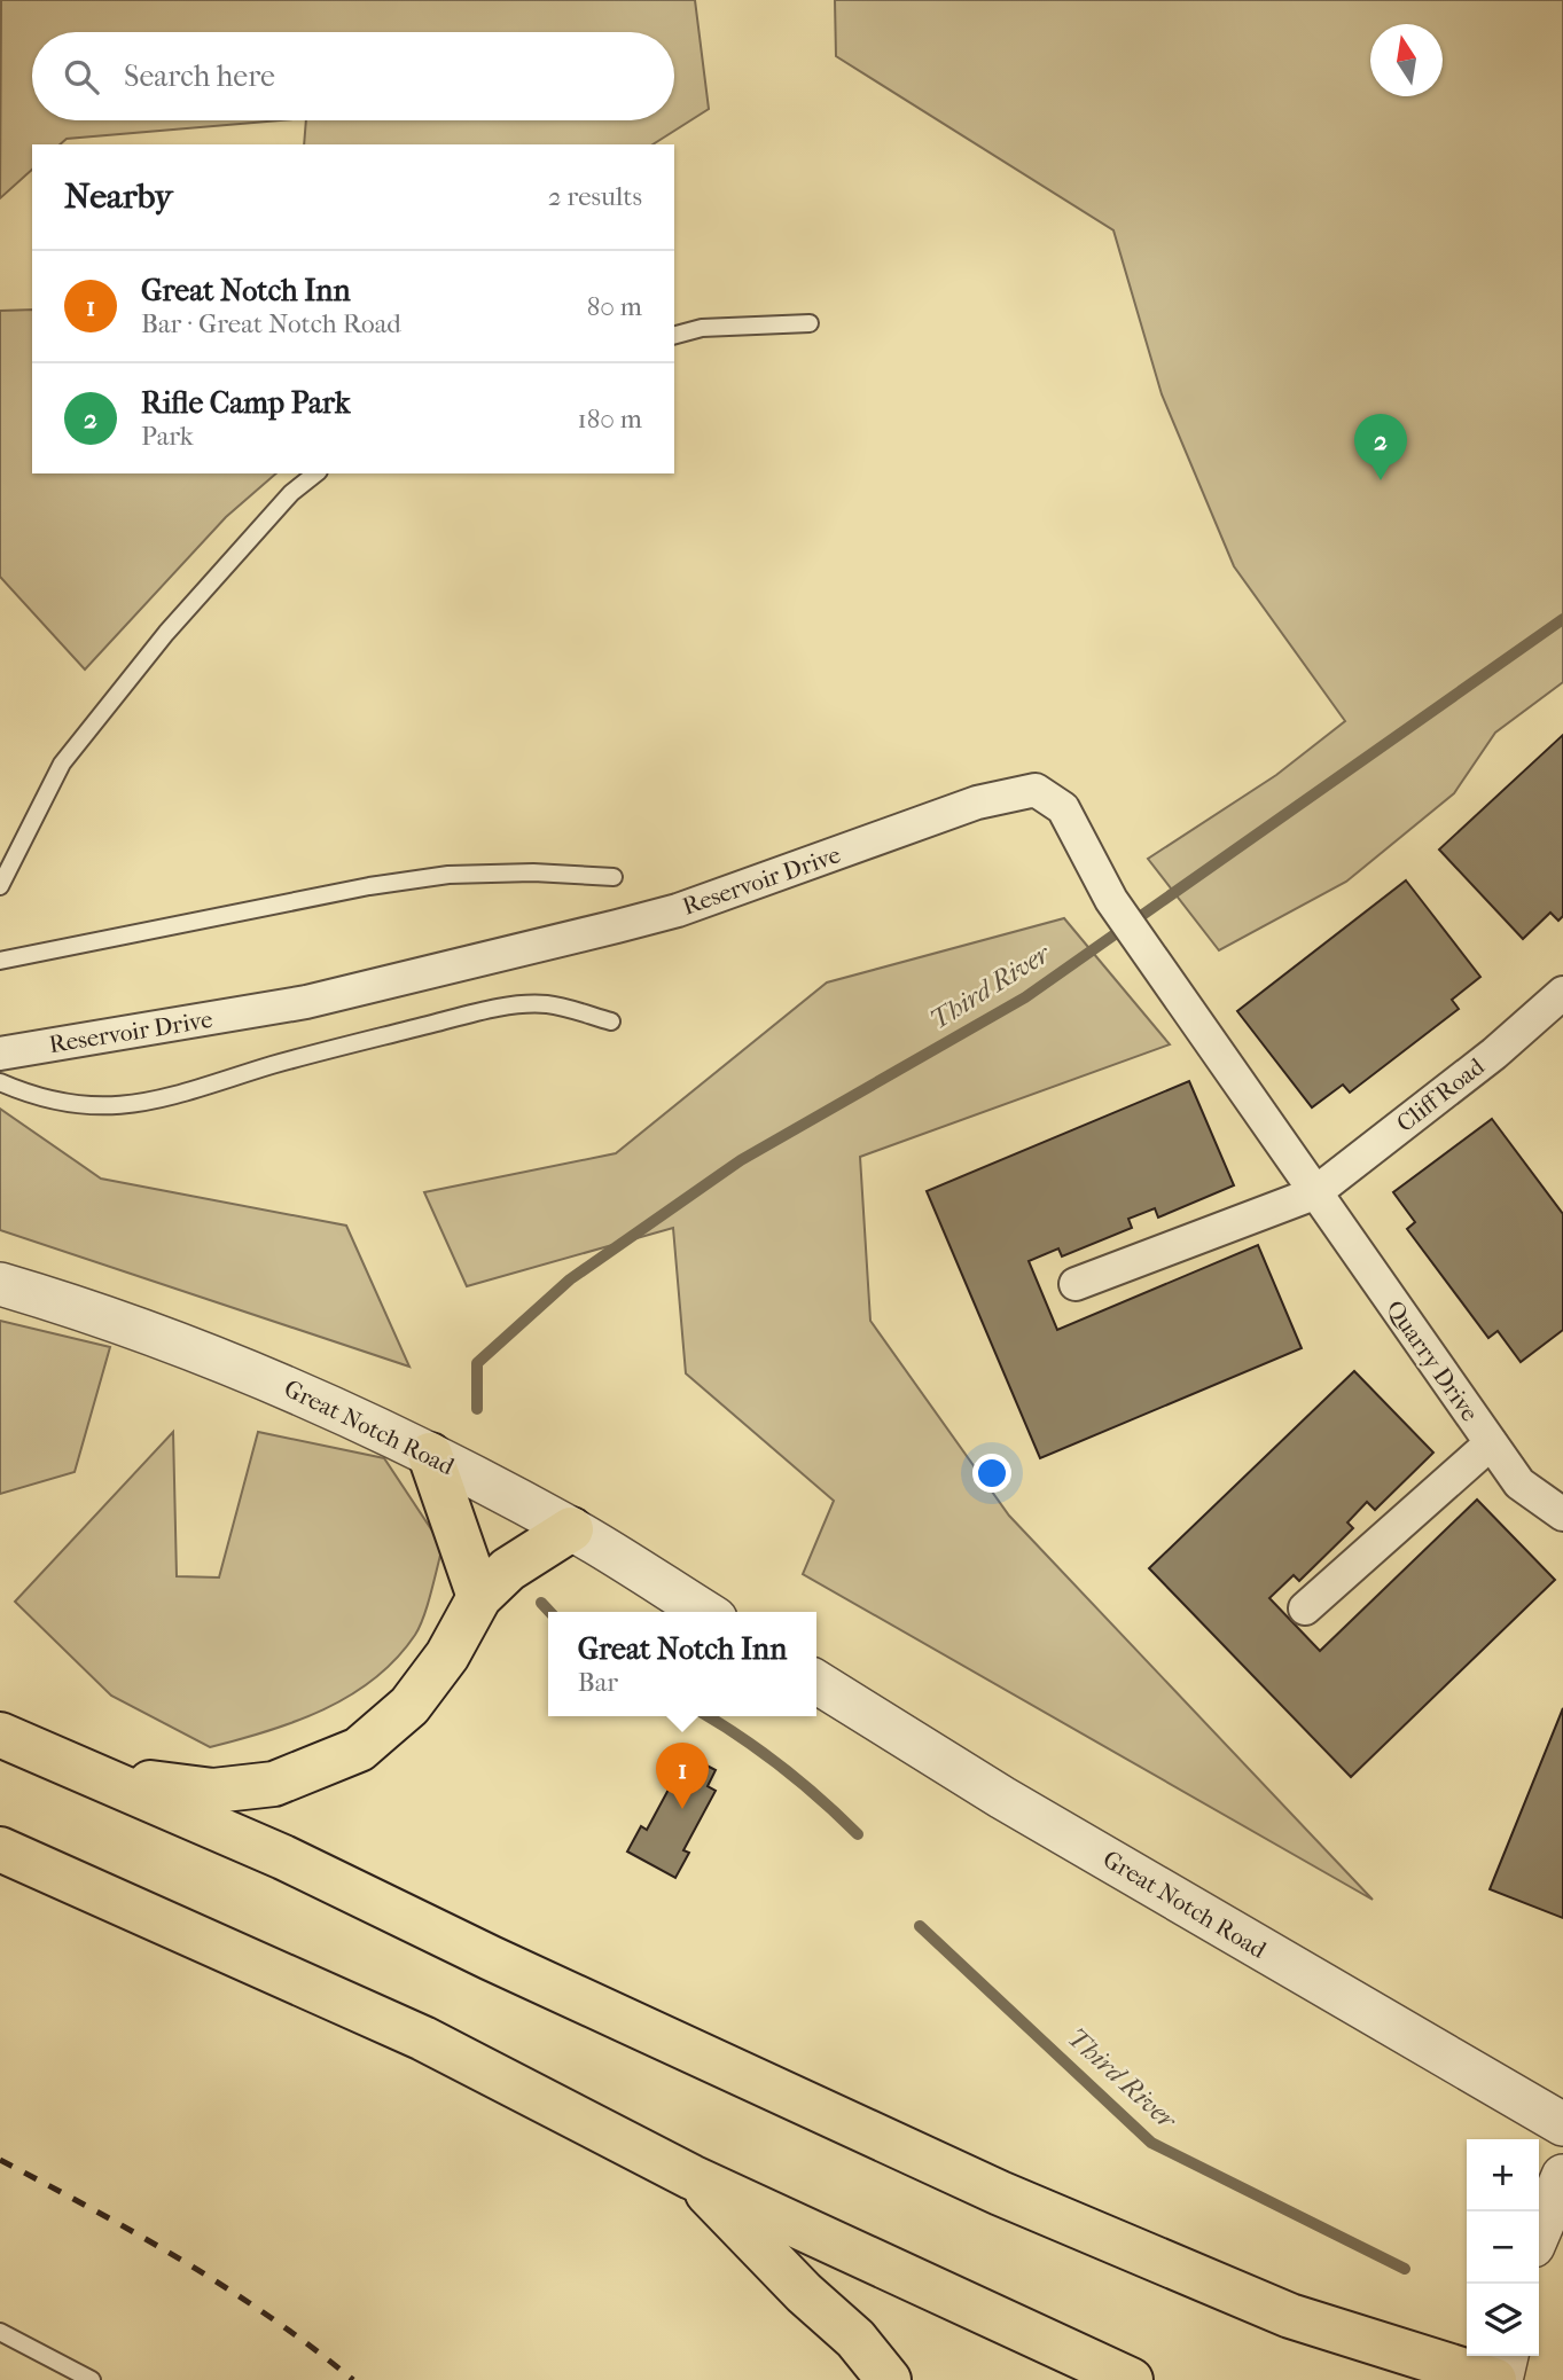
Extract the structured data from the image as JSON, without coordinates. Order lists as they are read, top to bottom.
{
  "streets": {
    "street": [
      "Reservoir Drive",
      "Cliff Road",
      "Quarry Drive",
      "Great Notch Road"
    ]
  },
  "crossings": [
    ["Reservoir Drive", "Cliff Road"],
    ["Reservoir Drive", "Quarry Drive"],
    ["Cliff Road", "Quarry Drive"]
  ],
  "water": ["Third River"],
  "north": "top",
  "page": {
    "search": "Search here",
    "heading": ["Nearby", "2 results"],
    "list": [
      {
        "mark": "1",
        "name": "Great Notch Inn",
        "note": "Bar · Great Notch Road",
        "value": "80 m"
      },
      {
        "mark": "2",
        "name": "Rifle Camp Park",
        "note": "Park",
        "value": "180 m"
      }
    ],
    "pins": ["2", "1"],
    "popup": ["Great Notch Inn", "Bar"],
    "map_buttons": ["+", "−"]
  }
}
